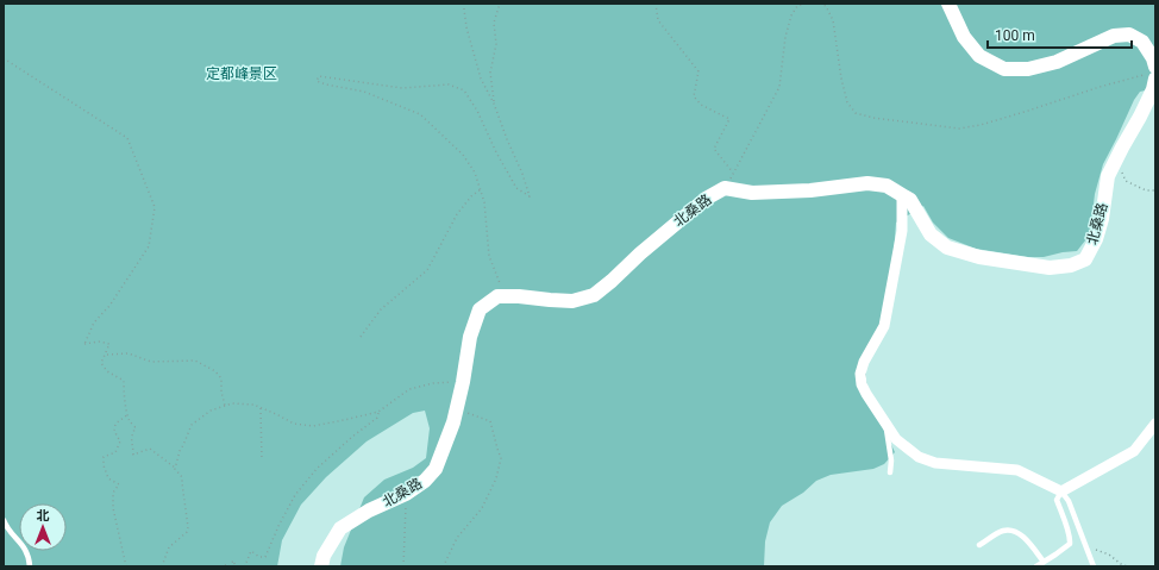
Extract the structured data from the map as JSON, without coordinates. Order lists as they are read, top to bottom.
{
  "streets": {
    "street": ["北桑路"]
  },
  "parks": ["定都峰景区"],
  "scale_bar": "100 m",
  "north": "top"
}
